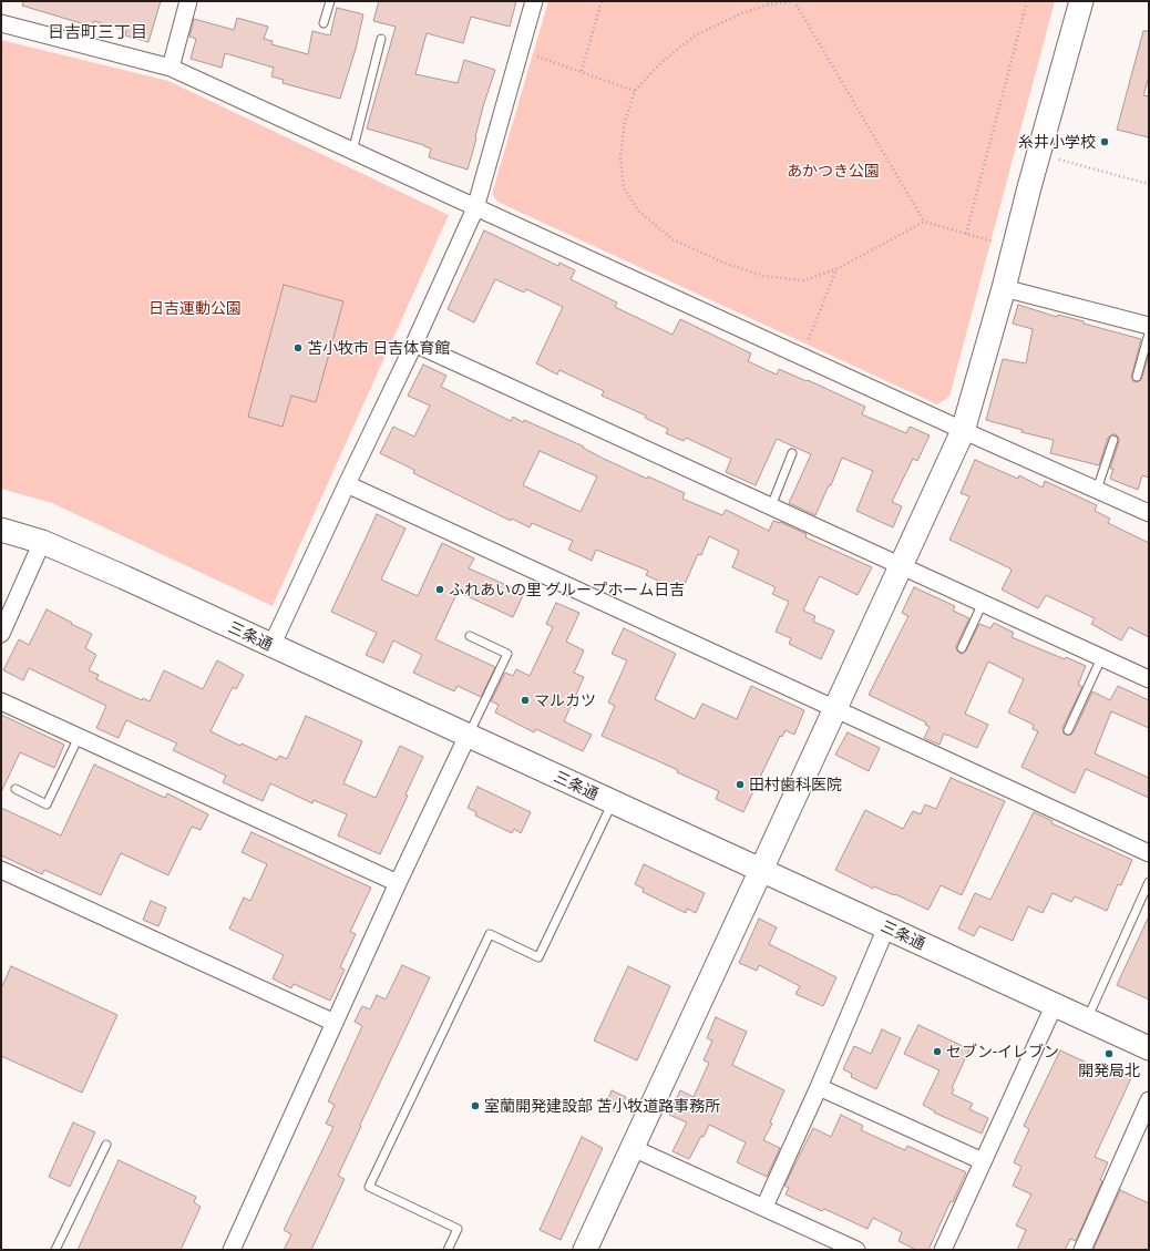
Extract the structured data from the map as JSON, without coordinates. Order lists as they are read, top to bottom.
{
  "streets": {
    "street": ["三条通"]
  },
  "districts": ["日吉町三丁目"],
  "parks": ["あかつき公園", "日吉運動公園"],
  "places": [
    "糸井小学校",
    "苫小牧市 日吉体育館",
    "ふれあいの里 グループホーム日吉",
    "マルカツ",
    "田村歯科医院",
    "セブン-イレブン",
    "開発局北",
    "室蘭開発建設部 苫小牧道路事務所"
  ]
}
